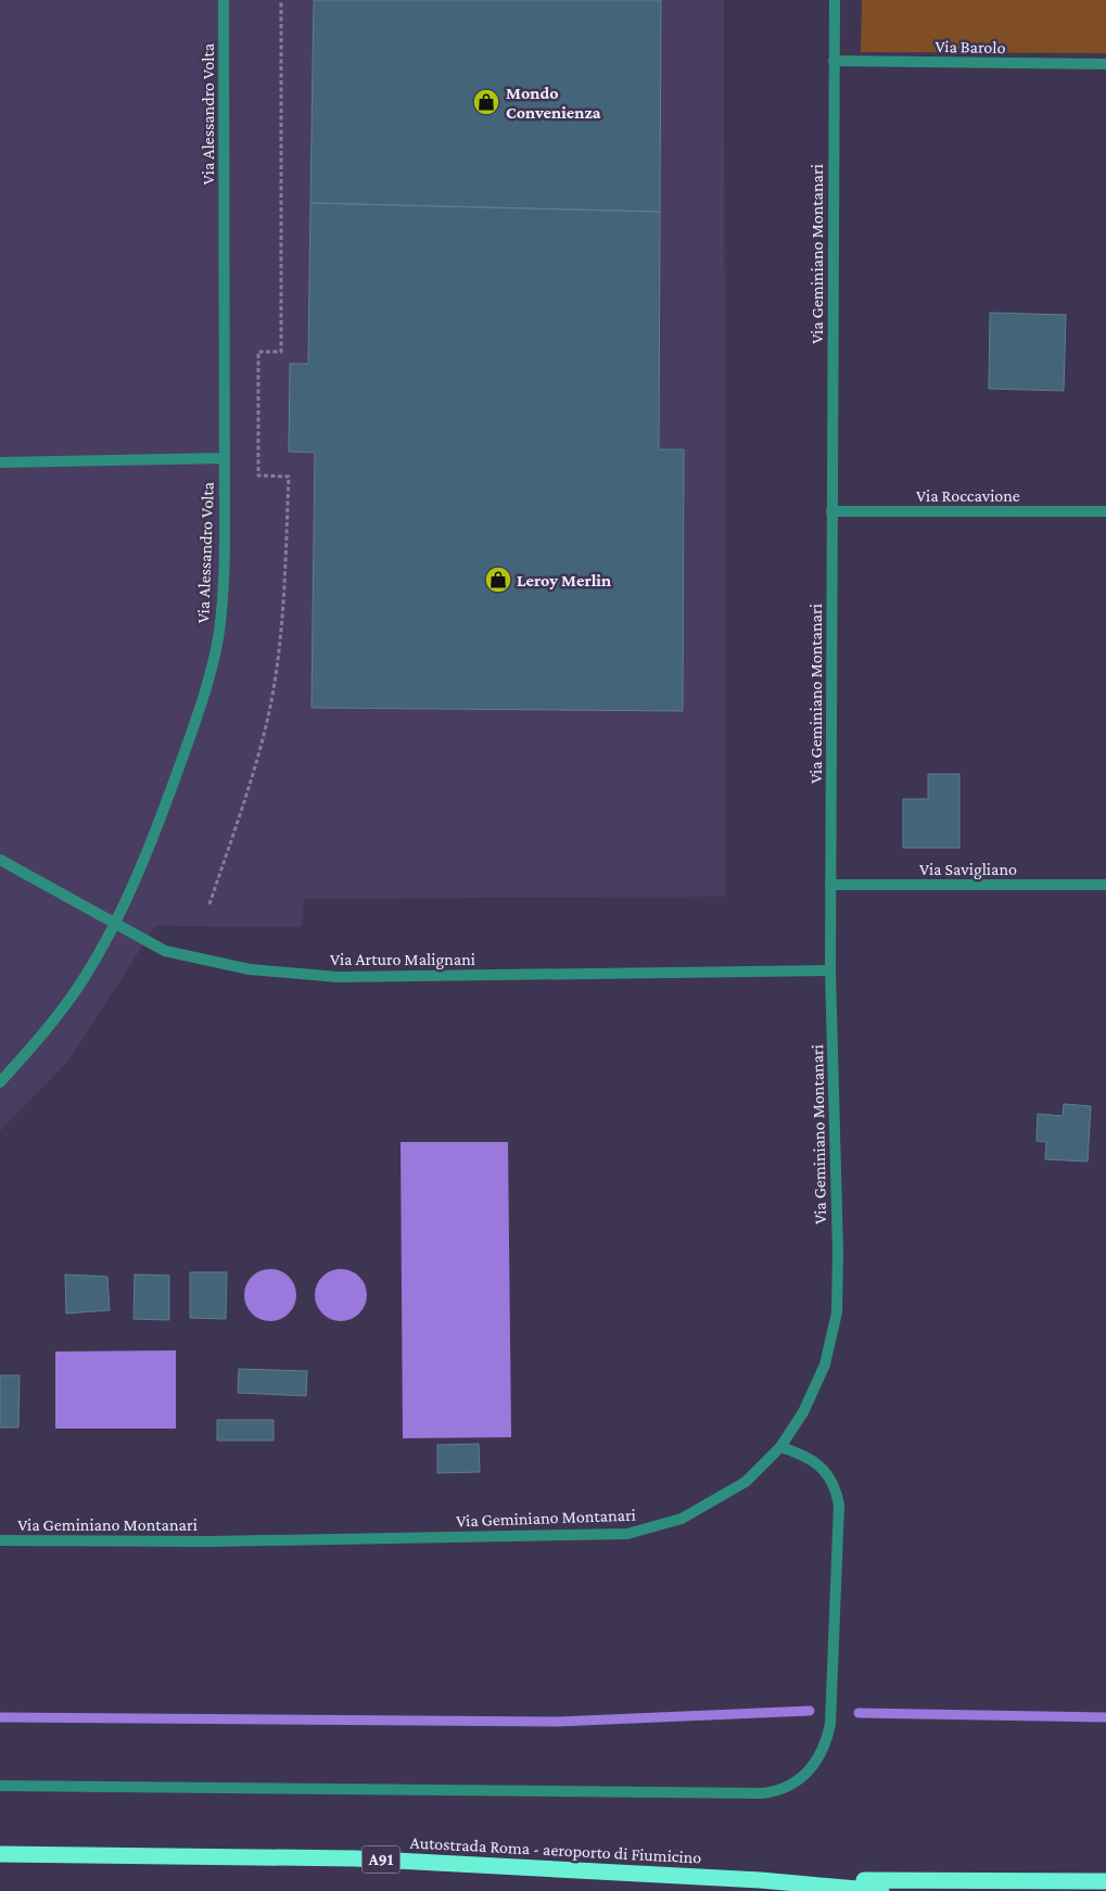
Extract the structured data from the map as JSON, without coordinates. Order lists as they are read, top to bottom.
{
  "streets": {
    "highway": ["Autostrada Roma - aeroporto di Fiumicino", "A91"],
    "street": [
      "Via Barolo",
      "Via Alessandro Volta",
      "Via Geminiano Montanari",
      "Via Roccavione",
      "Via Savigliano",
      "Via Arturo Malignani"
    ]
  },
  "crossings": [
    ["Via Barolo", "Via Geminiano Montanari"],
    ["Via Alessandro Volta", "Via Arturo Malignani"],
    ["Via Geminiano Montanari", "Via Roccavione"],
    ["Via Geminiano Montanari", "Via Savigliano"],
    ["Via Geminiano Montanari", "Via Arturo Malignani"]
  ],
  "places": {
    "shop": ["Mondo Convenienza", "Leroy Merlin"]
  }
}
